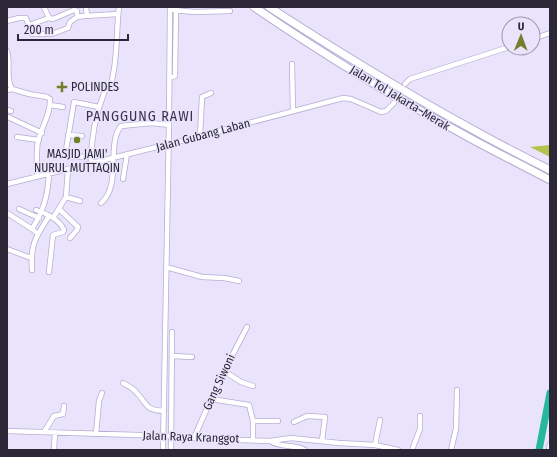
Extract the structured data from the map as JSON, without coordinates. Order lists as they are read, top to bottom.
{
  "streets": {
    "highway": ["Jalan Tol Jakarta–Merak"],
    "street": ["Jalan Gubang Laban", "Gang Siwoni", "Jalan Raya Kranggot"]
  },
  "crossings": [
    ["Gang Siwoni", "Jalan Raya Kranggot"]
  ],
  "districts": ["PANGGUNG RAWI"],
  "places": {
    "health": ["POLINDES"],
    "other": ["MASJID JAMI' NURUL MUTTAQIN"]
  },
  "scale_bar": "200 m",
  "north": "top"
}
